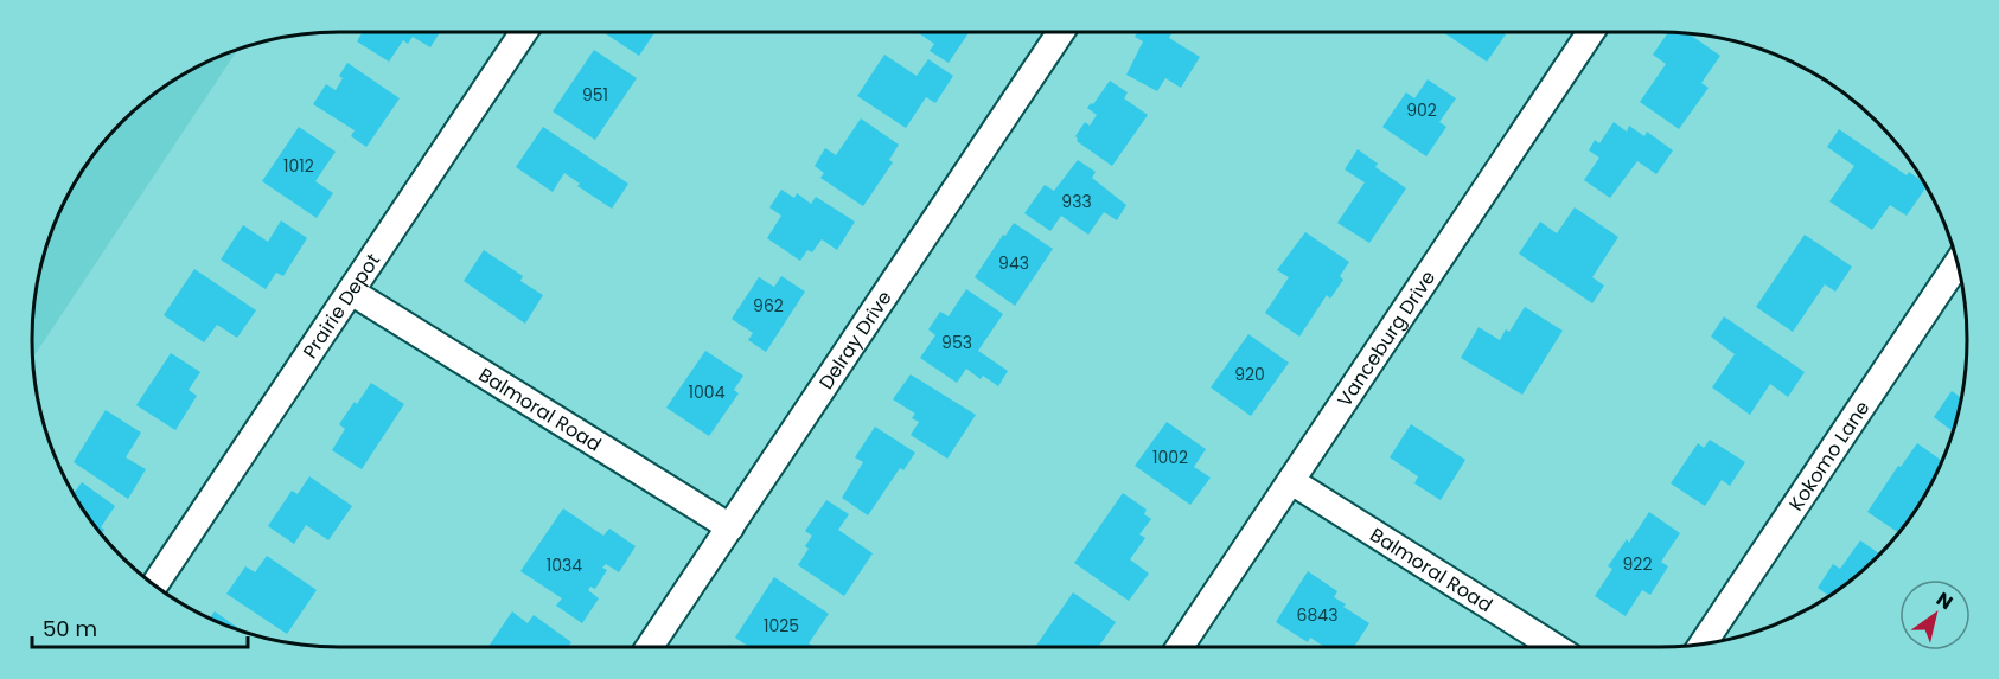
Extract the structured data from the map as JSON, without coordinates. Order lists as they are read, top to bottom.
{
  "streets": {
    "street": [
      "Prairie Depot",
      "Delray Drive",
      "Vanceburg Drive",
      "Balmoral Road",
      "Kokomo Lane"
    ]
  },
  "crossings": [
    ["Prairie Depot", "Balmoral Road"],
    ["Delray Drive", "Balmoral Road"],
    ["Vanceburg Drive", "Balmoral Road"]
  ],
  "house_numbers": [
    "951",
    "902",
    "1012",
    "933",
    "943",
    "962",
    "953",
    "920",
    "1004",
    "1002",
    "922",
    "1034",
    "6843",
    "1025"
  ],
  "scale_bar": "50 m",
  "north": "top right"
}
